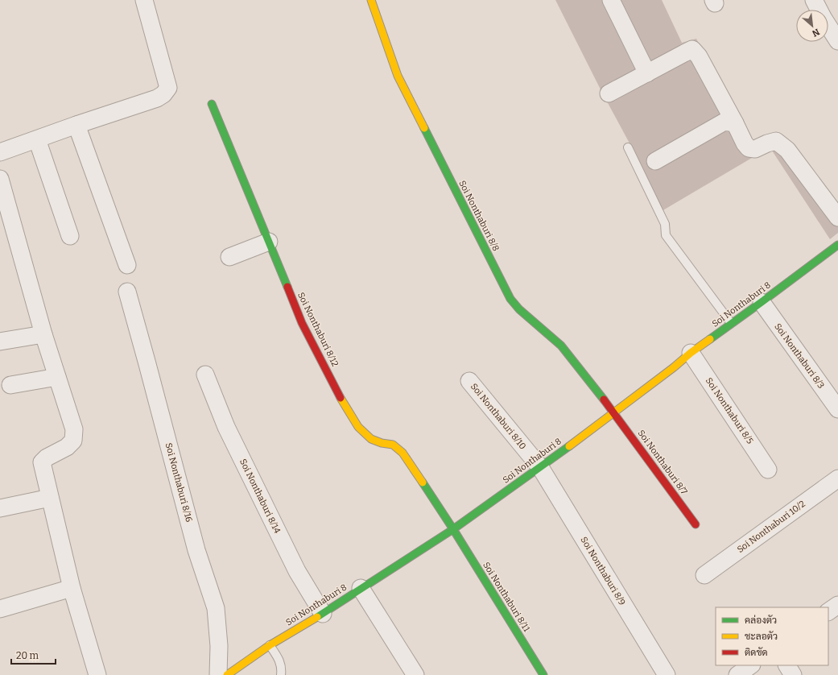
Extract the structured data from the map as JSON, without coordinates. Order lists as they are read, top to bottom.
{
  "streets": {
    "street": [
      "Soi Nonthaburi 8/8",
      "Soi Nonthaburi 8",
      "Soi Nonthaburi 8/12",
      "Soi Nonthaburi 8/3",
      "Soi Nonthaburi 8/5",
      "Soi Nonthaburi 8/10",
      "Soi Nonthaburi 8/7",
      "Soi Nonthaburi 8/16",
      "Soi Nonthaburi 8/14",
      "Soi Nonthaburi 10/2",
      "Soi Nonthaburi 8/9",
      "Soi Nonthaburi 8/11"
    ]
  },
  "crossings": [
    ["Soi Nonthaburi 8/8", "Soi Nonthaburi 8"],
    ["Soi Nonthaburi 8/8", "Soi Nonthaburi 8/7"],
    ["Soi Nonthaburi 8", "Soi Nonthaburi 8/12"],
    ["Soi Nonthaburi 8", "Soi Nonthaburi 8/3"],
    ["Soi Nonthaburi 8", "Soi Nonthaburi 8/5"],
    ["Soi Nonthaburi 8", "Soi Nonthaburi 8/10"],
    ["Soi Nonthaburi 8", "Soi Nonthaburi 8/7"],
    ["Soi Nonthaburi 8", "Soi Nonthaburi 8/14"],
    ["Soi Nonthaburi 8", "Soi Nonthaburi 8/9"],
    ["Soi Nonthaburi 8", "Soi Nonthaburi 8/11"],
    ["Soi Nonthaburi 8/12", "Soi Nonthaburi 8/11"],
    ["Soi Nonthaburi 8/10", "Soi Nonthaburi 8/9"]
  ],
  "legend": ["คล่องตัว", "ชะลอตัว", "ติดขัด"],
  "scale_bar": "20 m",
  "north": "bottom right"
}
